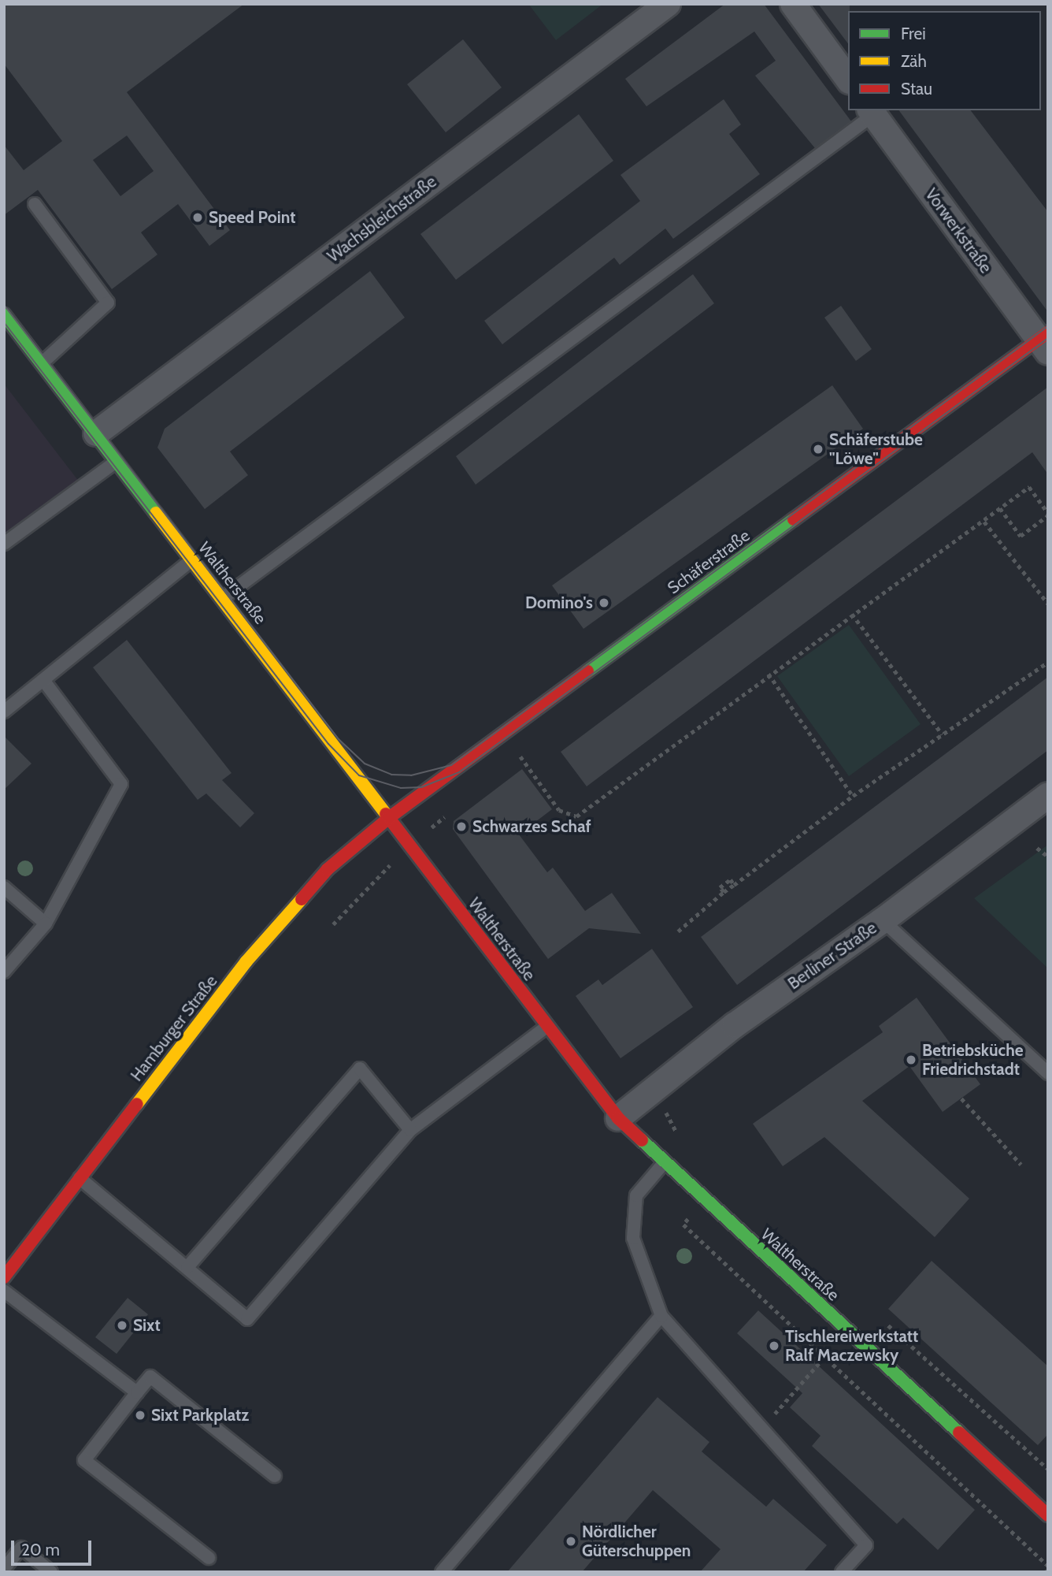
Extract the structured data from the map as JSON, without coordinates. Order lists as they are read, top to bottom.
{
  "streets": {
    "main road": ["Schäferstraße", "Waltherstraße", "Hamburger Straße"],
    "street": ["Wachsbleichstraße", "Vorwerkstraße", "Berliner Straße"]
  },
  "crossings": [
    ["Wachsbleichstraße", "Waltherstraße"],
    ["Vorwerkstraße", "Schäferstraße"],
    ["Schäferstraße", "Waltherstraße"],
    ["Schäferstraße", "Hamburger Straße"],
    ["Waltherstraße", "Berliner Straße"],
    ["Waltherstraße", "Hamburger Straße"]
  ],
  "places": [
    "Speed Point",
    "Schäferstube \"Löwe\"",
    "Domino's",
    "Schwarzes Schaf",
    "Betriebsküche Friedrichstadt",
    "Sixt",
    "Tischlereiwerkstatt Ralf Maczewsky",
    "Sixt Parkplatz",
    "Nördlicher Güterschuppen"
  ],
  "legend": ["Frei", "Zäh", "Stau"],
  "scale_bar": "20 m"
}
